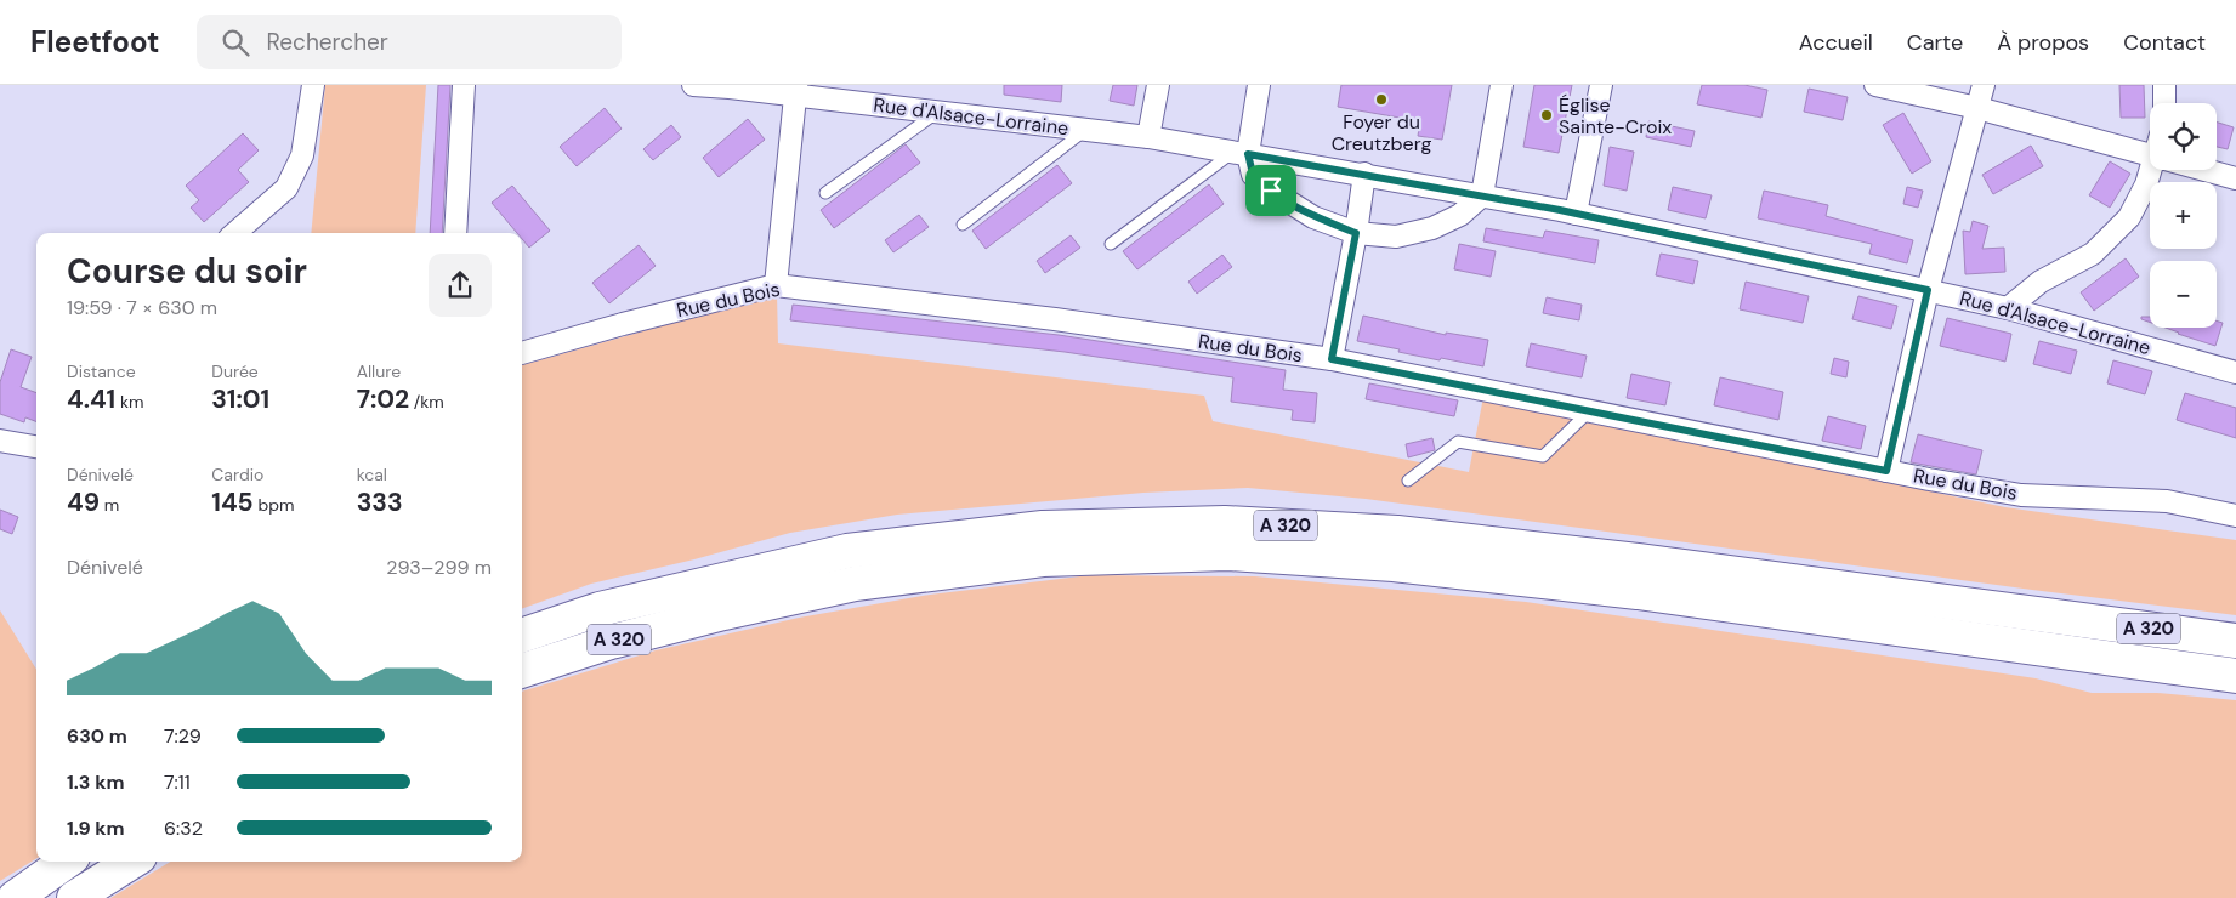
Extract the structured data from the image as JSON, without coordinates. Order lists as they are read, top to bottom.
{
  "streets": {
    "highway": ["A 320"],
    "street": ["Rue d'Alsace-Lorraine", "Rue du Bois"]
  },
  "places": ["Foyer du Creutzberg", "Église Sainte-Croix"],
  "page": {
    "header": "Fleetfoot",
    "search": "Rechercher",
    "nav": [
      "Accueil",
      "Carte",
      "À propos",
      "Contact"
    ],
    "map_buttons": ["+", "−"],
    "heading": ["Course du soir", "19:59 · 7 × 630 m"],
    "stats": [
      ["Distance", "4.41 km"],
      ["Durée", "31:01"],
      ["Allure", "7:02 /km"],
      ["Dénivelé", "49 m"],
      ["Cardio", "145 bpm"],
      ["kcal", "333"]
    ],
    "chart": ["Dénivelé", "293–299 m"],
    "list": [
      {
        "name": "630 m",
        "note": "7:29"
      },
      {
        "name": "1.3 km",
        "note": "7:11"
      },
      {
        "name": "1.9 km",
        "note": "6:32"
      }
    ]
  }
}
